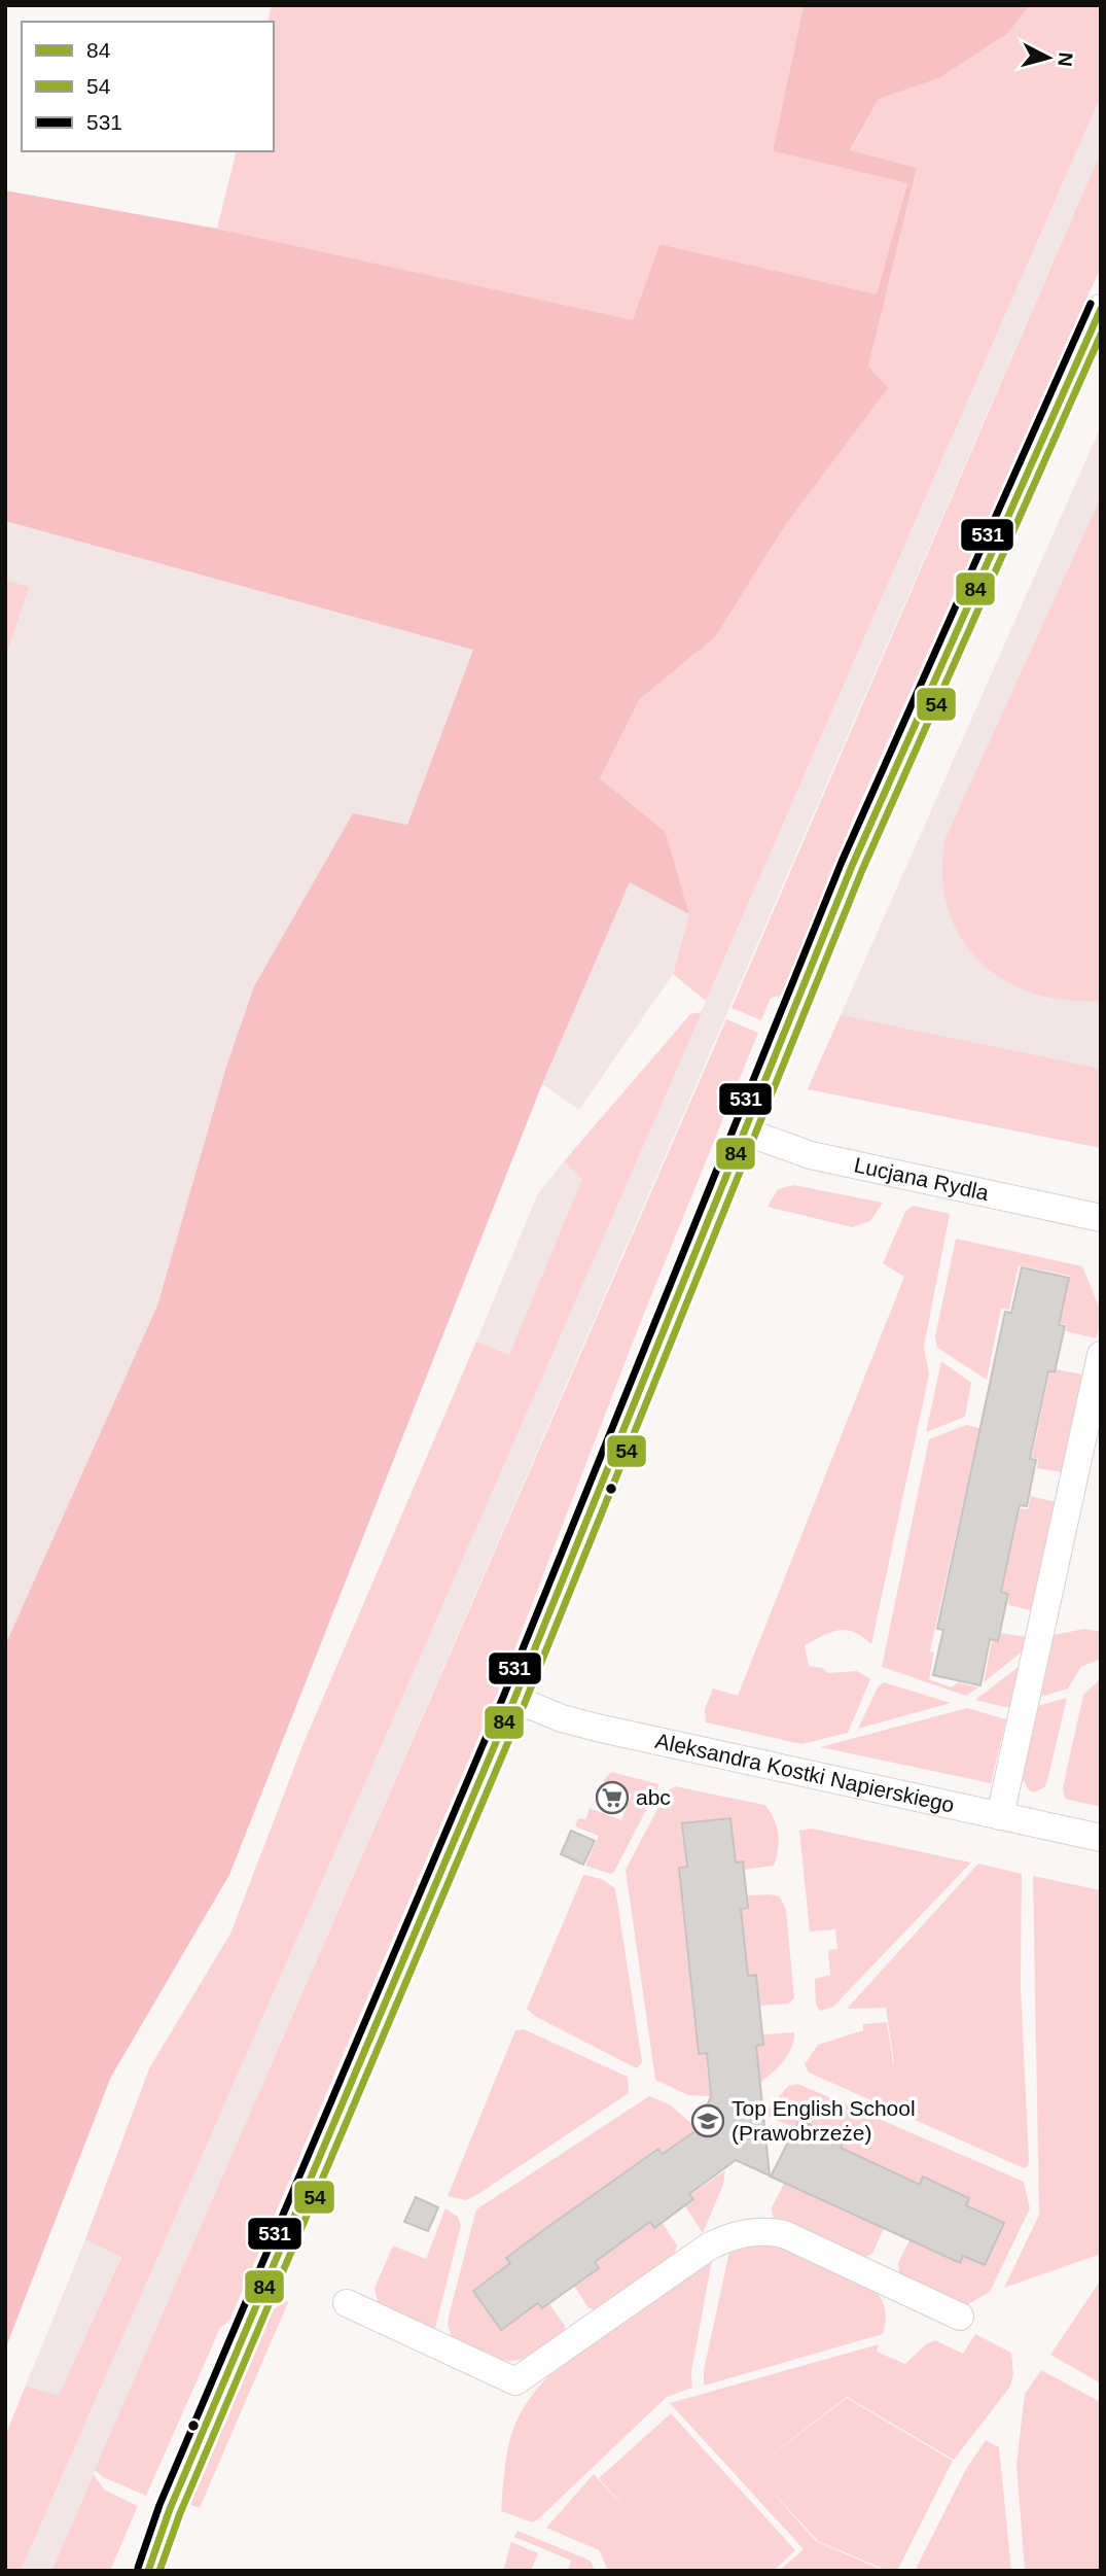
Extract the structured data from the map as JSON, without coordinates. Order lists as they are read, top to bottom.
{
  "streets": {
    "street": ["Lucjana Rydla", "Aleksandra Kostki Napierskiego"]
  },
  "places": {
    "supermarket": ["abc"],
    "school or university": ["Top English School (Prawobrzeże)"]
  },
  "lines": ["transit line 531", "transit line 84", "transit line 54"],
  "legend": ["84", "54", "531"],
  "north": "right"
}
